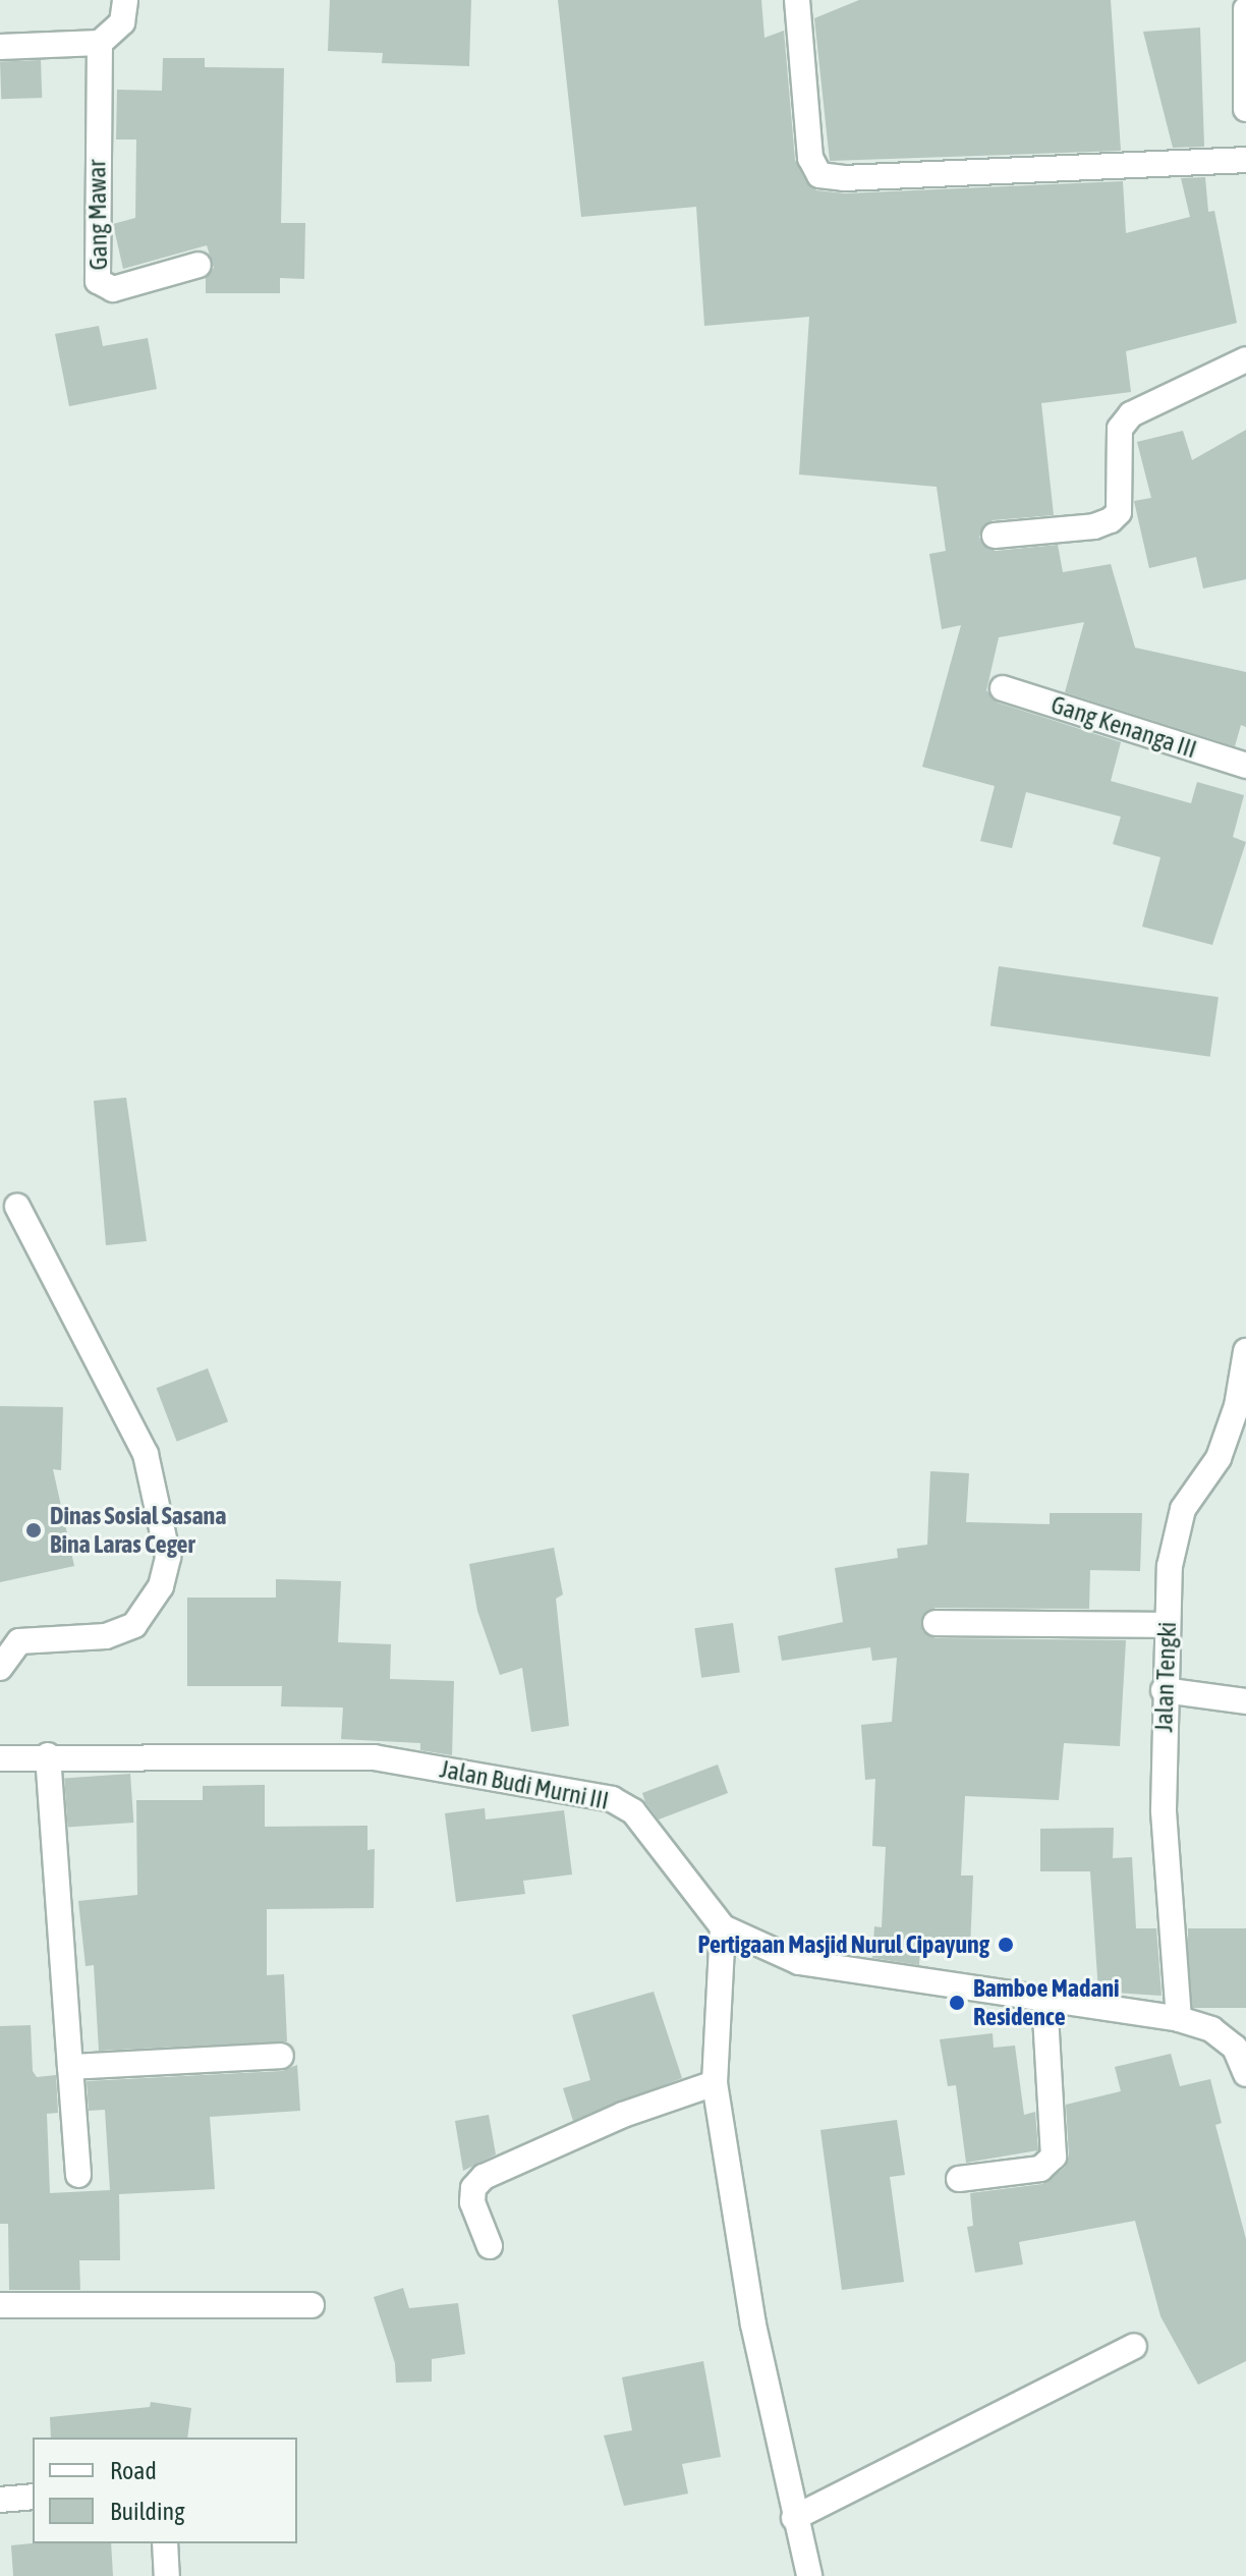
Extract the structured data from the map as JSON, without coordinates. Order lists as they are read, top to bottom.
{
  "streets": {
    "street": [
      "Gang Mawar",
      "Gang Kenanga III",
      "Jalan Tengki",
      "Jalan Budi Murni III"
    ]
  },
  "crossings": [
    ["Jalan Tengki", "Jalan Budi Murni III"]
  ],
  "places": ["Dinas Sosial Sasana Bina Laras Ceger", "Pertigaan Masjid Nurul Cipayung", "Bamboe Madani Residence"],
  "legend": ["Road", "Building"]
}
